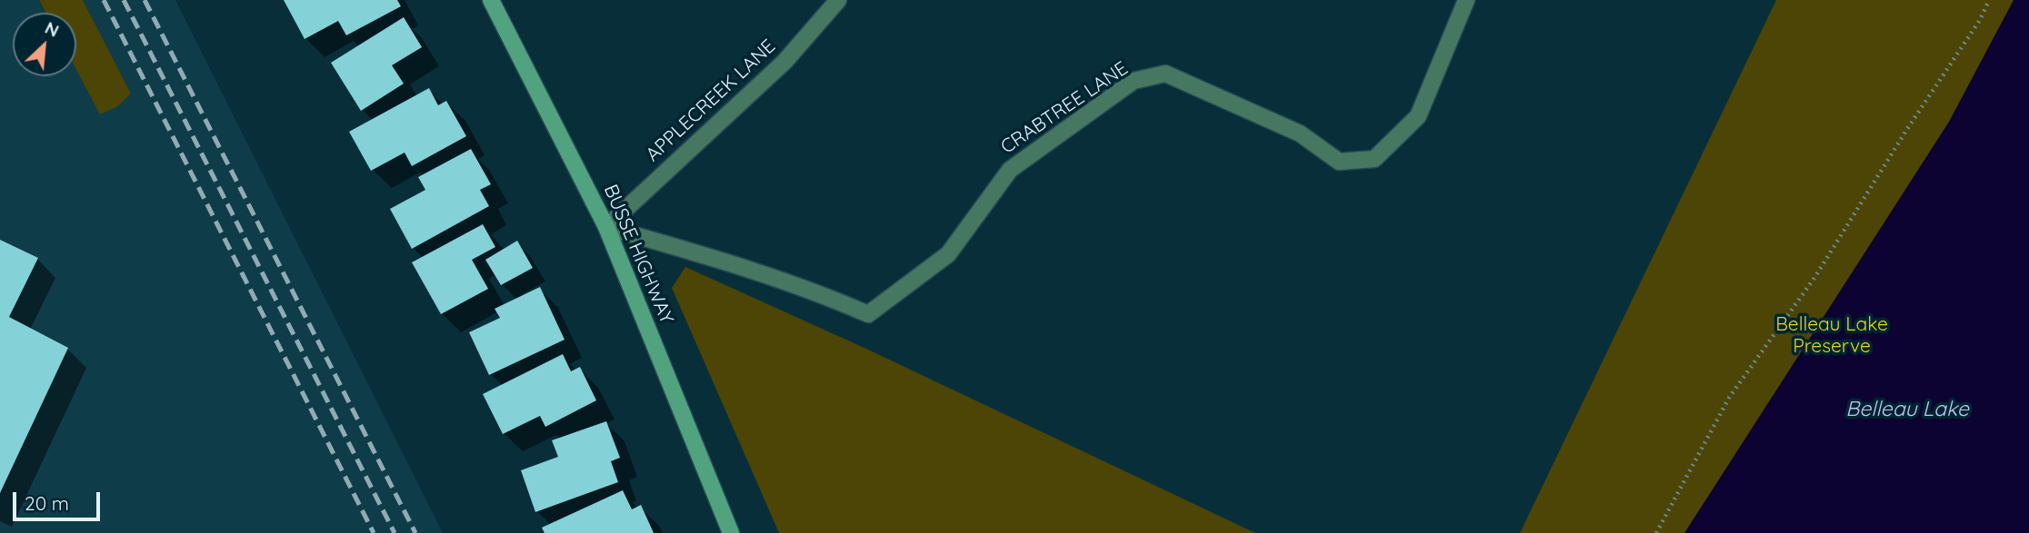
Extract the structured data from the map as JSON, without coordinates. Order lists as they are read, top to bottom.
{
  "streets": {
    "main road": ["BUSSE HIGHWAY"],
    "street": ["APPLECREEK LANE", "CRABTREE LANE"]
  },
  "crossings": [
    ["APPLECREEK LANE", "CRABTREE LANE"],
    ["APPLECREEK LANE", "BUSSE HIGHWAY"],
    ["CRABTREE LANE", "BUSSE HIGHWAY"]
  ],
  "water": ["Belleau Lake"],
  "parks": ["Belleau Lake Preserve"],
  "scale_bar": "20 m",
  "north": "top right"
}
